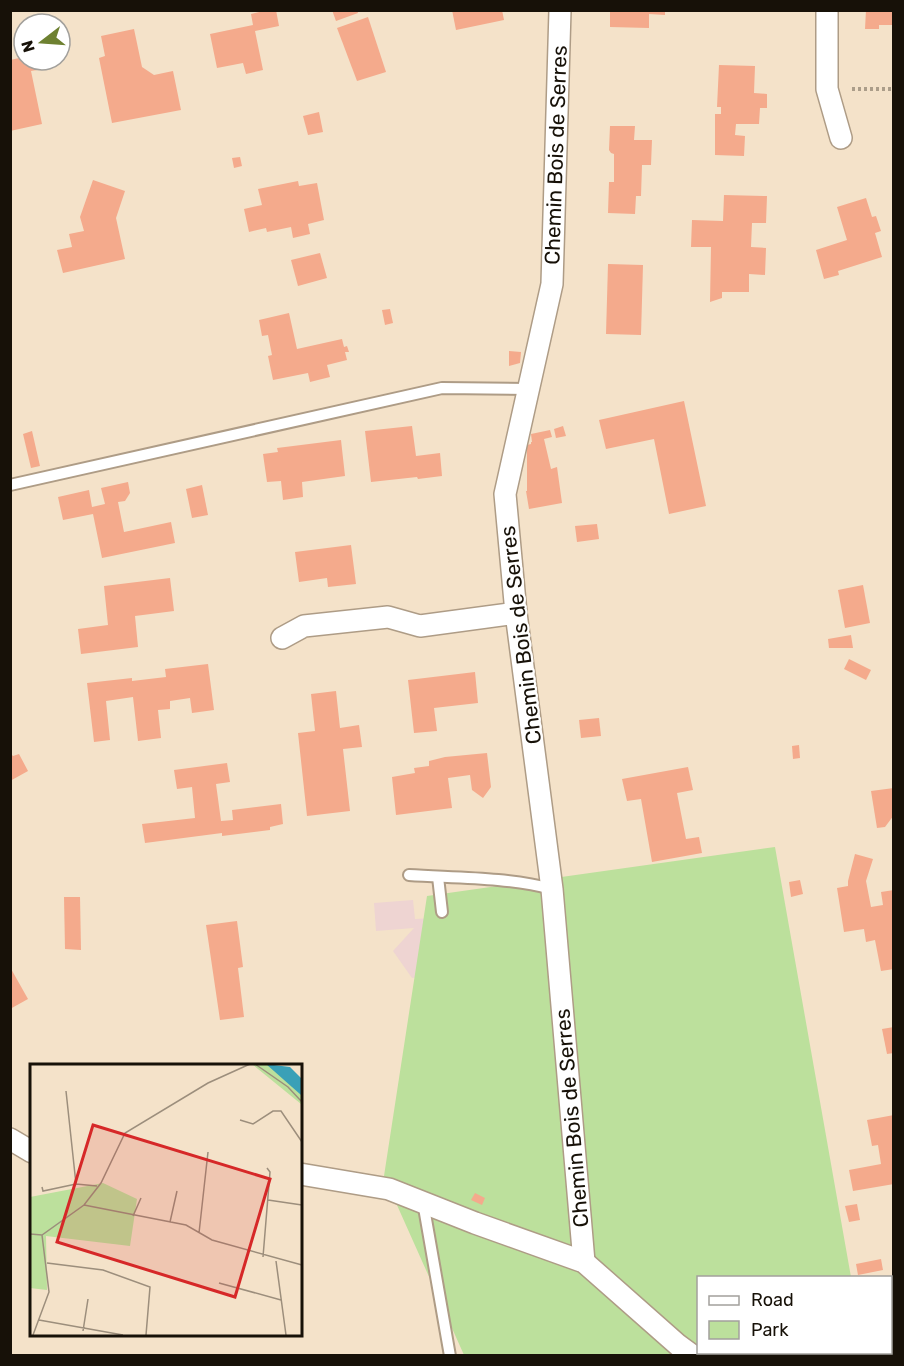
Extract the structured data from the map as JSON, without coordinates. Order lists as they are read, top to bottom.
{
  "streets": {
    "street": ["Chemin Bois de Serres"]
  },
  "legend": ["Road", "Park"],
  "north": "left"
}
